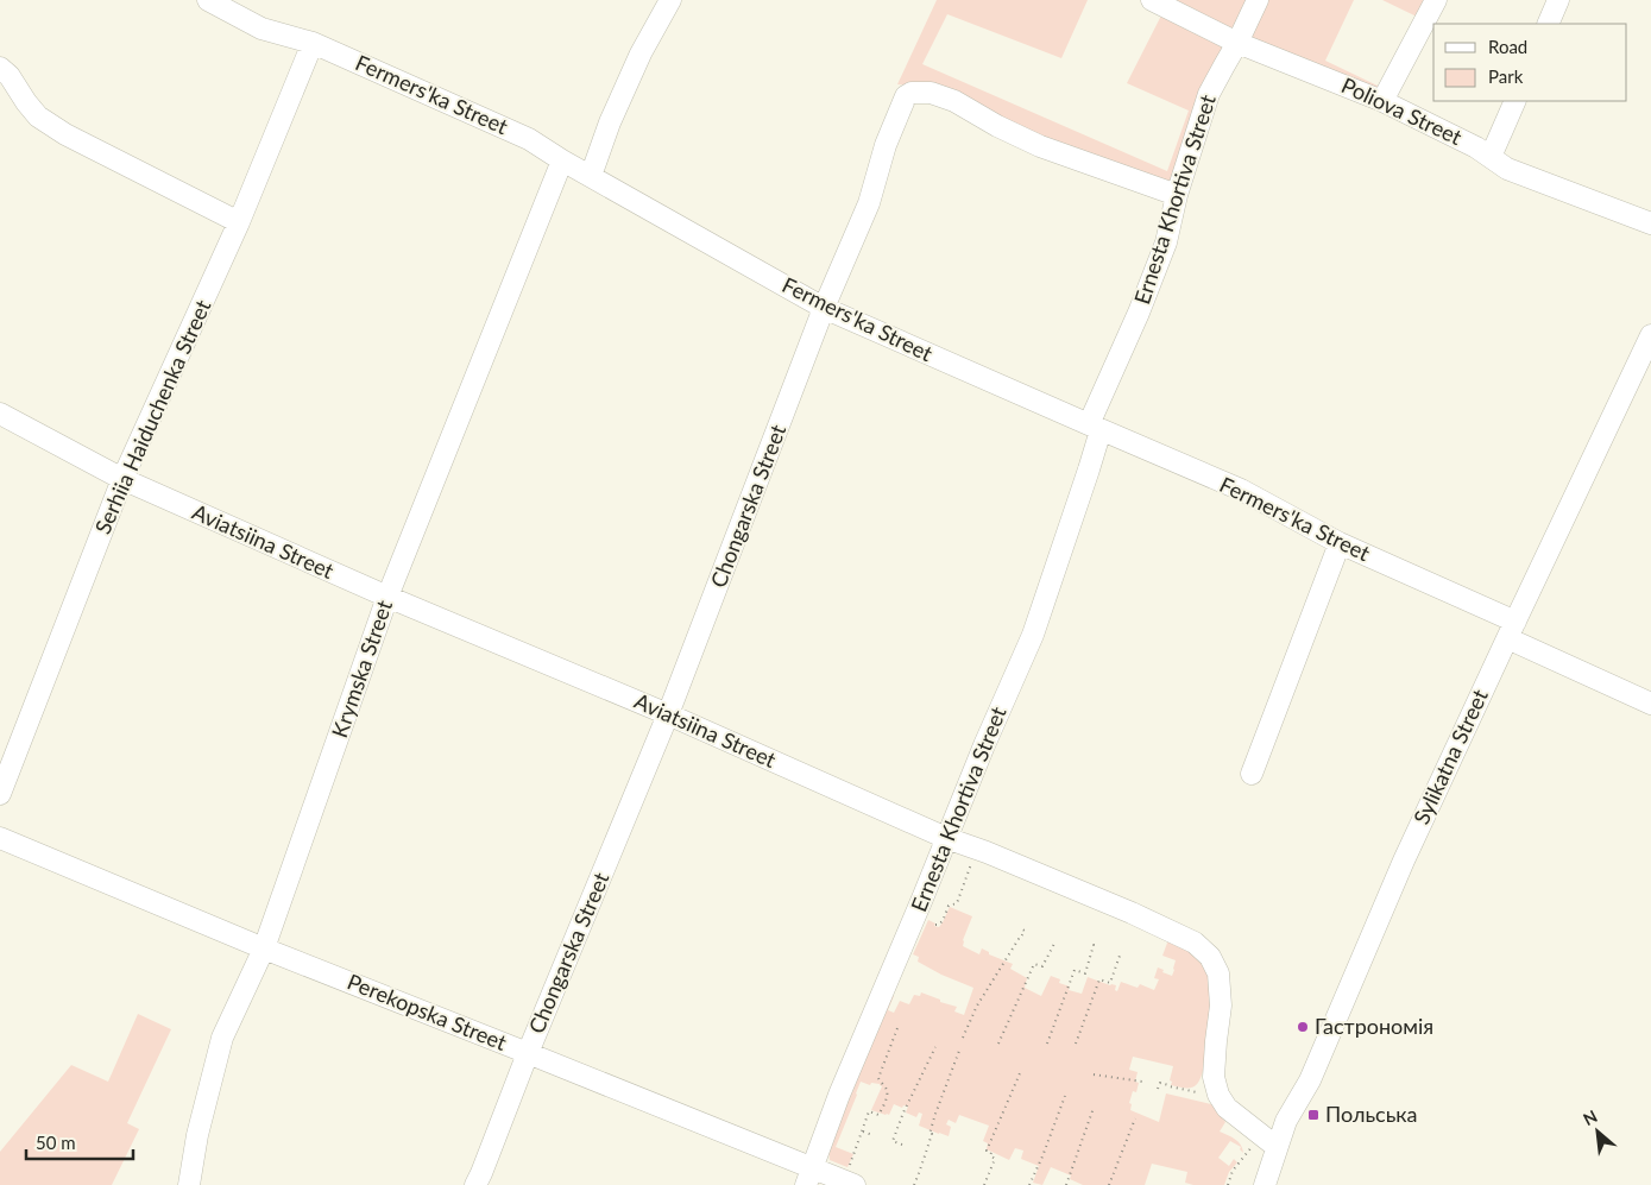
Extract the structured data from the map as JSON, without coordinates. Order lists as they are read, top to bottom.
{
  "streets": {
    "street": [
      "Fermers'ka Street",
      "Poliova Street",
      "Ernesta Khortiva Street",
      "Serhiia Haiduchenka Street",
      "Chongarska Street",
      "Aviatsiina Street",
      "Krymska Street",
      "Sylikatna Street",
      "Perekopska Street"
    ]
  },
  "crossings": [
    ["Fermers'ka Street", "Ernesta Khortiva Street"],
    ["Fermers'ka Street", "Serhiia Haiduchenka Street"],
    ["Fermers'ka Street", "Chongarska Street"],
    ["Fermers'ka Street", "Krymska Street"],
    ["Fermers'ka Street", "Sylikatna Street"],
    ["Poliova Street", "Ernesta Khortiva Street"],
    ["Ernesta Khortiva Street", "Chongarska Street"],
    ["Ernesta Khortiva Street", "Aviatsiina Street"],
    ["Ernesta Khortiva Street", "Perekopska Street"],
    ["Serhiia Haiduchenka Street", "Aviatsiina Street"],
    ["Chongarska Street", "Aviatsiina Street"],
    ["Chongarska Street", "Perekopska Street"],
    ["Aviatsiina Street", "Krymska Street"],
    ["Aviatsiina Street", "Sylikatna Street"],
    ["Krymska Street", "Perekopska Street"]
  ],
  "places": {
    "other": ["Гастрономія"],
    "transit": ["Польська"]
  },
  "legend": ["Road", "Park"],
  "scale_bar": "50 m",
  "north": "top left"
}
